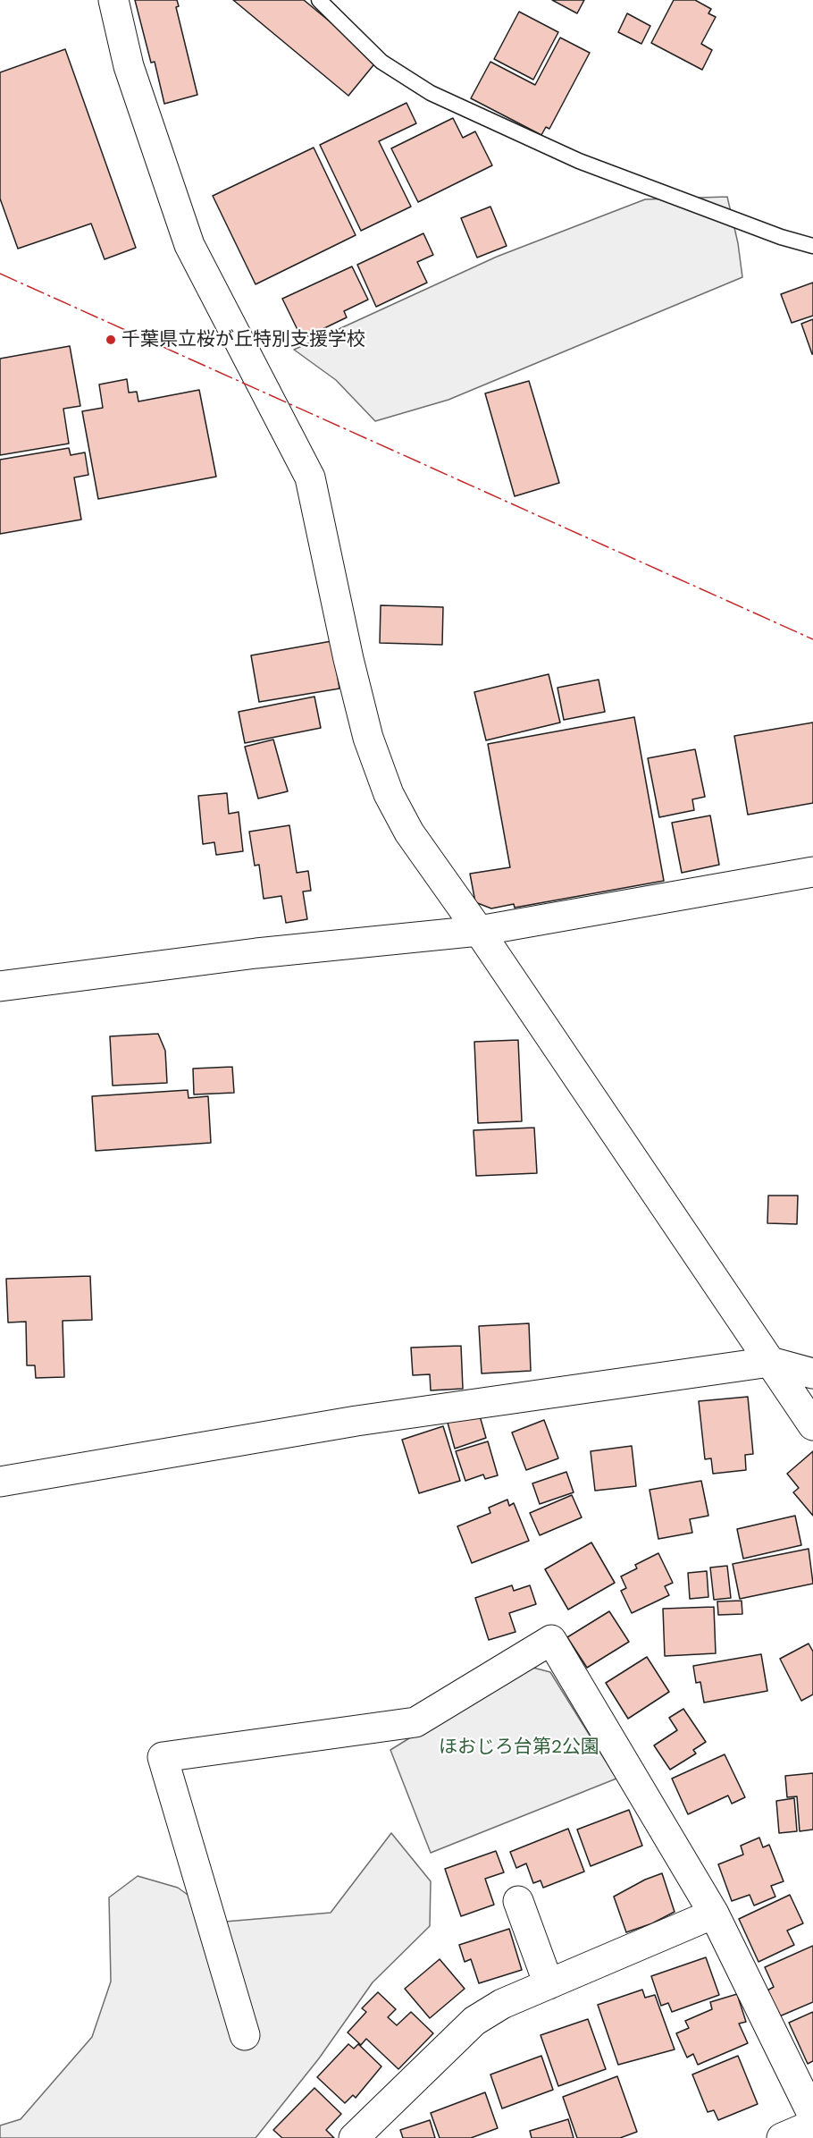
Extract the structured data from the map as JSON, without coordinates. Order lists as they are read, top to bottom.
{
  "parks": ["ほおじろ台第2公園"],
  "places": ["千葉県立桜が丘特別支援学校"]
}
